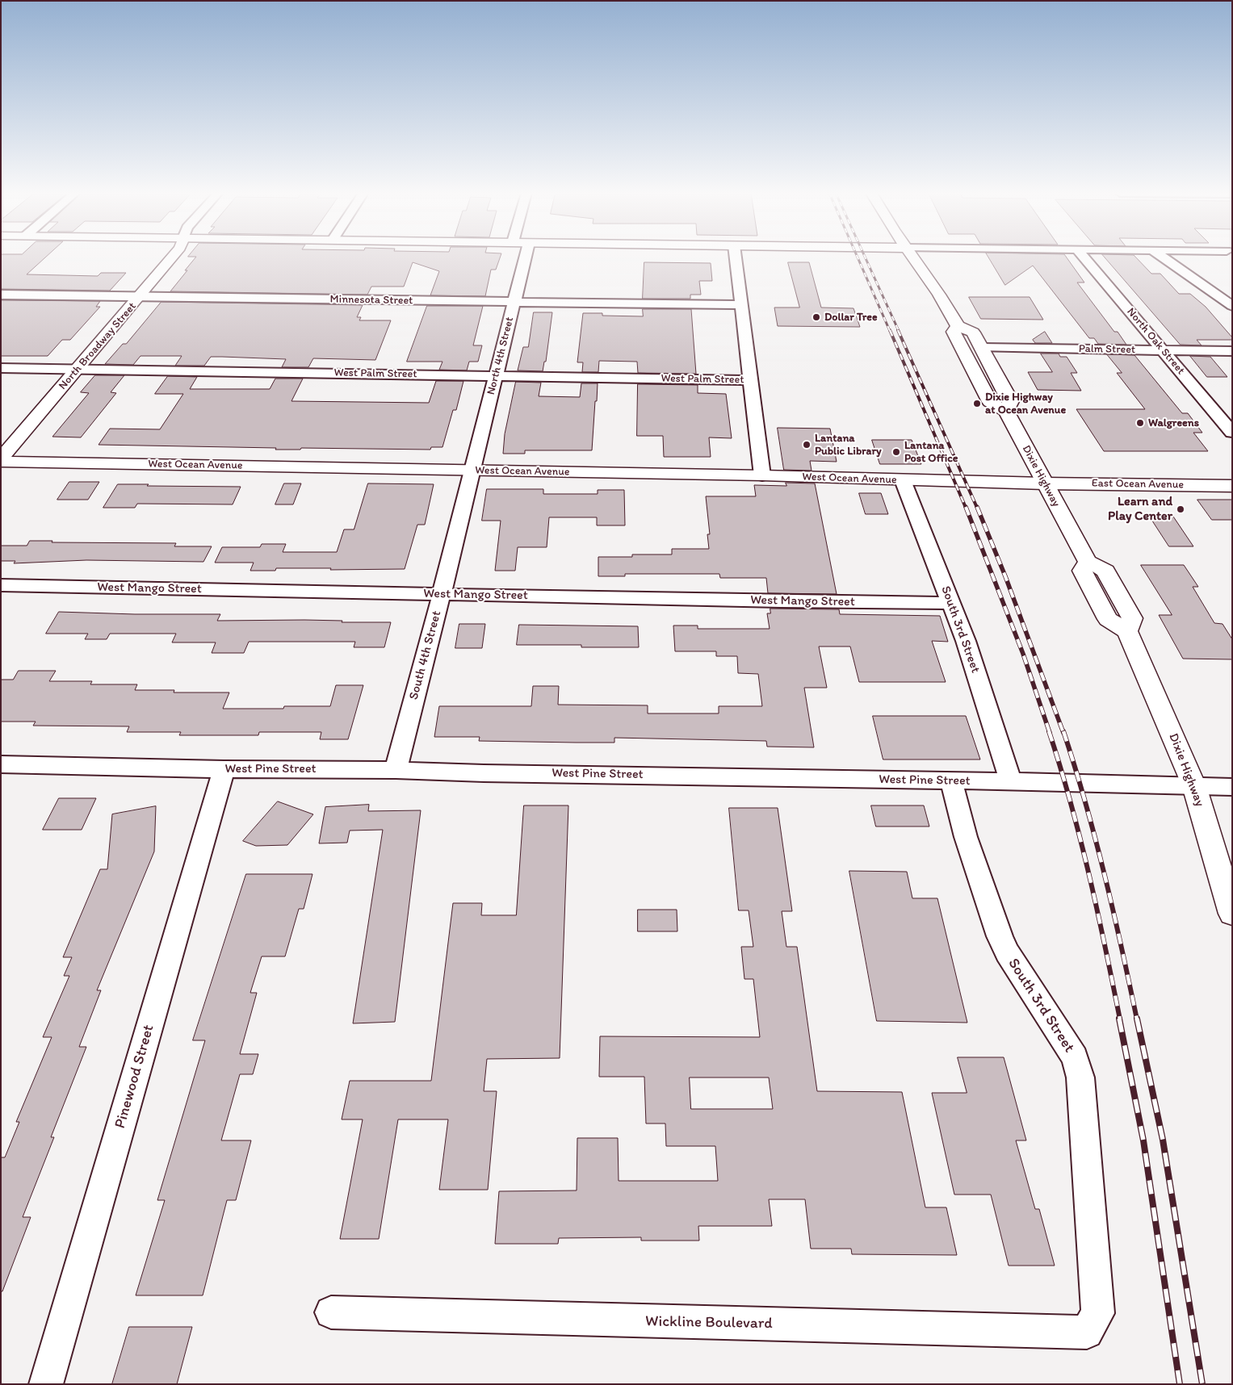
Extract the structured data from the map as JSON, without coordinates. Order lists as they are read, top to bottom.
{
  "streets": {
    "main road": [
      "North Broadway Street",
      "West Ocean Avenue",
      "Dixie Highway",
      "East Ocean Avenue"
    ],
    "street": [
      "Minnesota Street",
      "North Oak Street",
      "Palm Street",
      "North 4th Street",
      "West Palm Street",
      "West Mango Street",
      "South 3rd Street",
      "South 4th Street",
      "West Pine Street",
      "Pinewood Street",
      "Wickline Boulevard"
    ]
  },
  "crossings": [
    ["Minnesota Street", "North Broadway Street"],
    ["Minnesota Street", "North 4th Street"],
    ["North Oak Street", "Palm Street"],
    ["North Broadway Street", "West Palm Street"],
    ["North Broadway Street", "West Ocean Avenue"],
    ["Palm Street", "Dixie Highway"],
    ["North 4th Street", "West Palm Street"],
    ["North 4th Street", "West Ocean Avenue"],
    ["North 4th Street", "South 4th Street"],
    ["West Ocean Avenue", "Dixie Highway"],
    ["West Ocean Avenue", "East Ocean Avenue"],
    ["West Ocean Avenue", "South 3rd Street"],
    ["West Ocean Avenue", "South 4th Street"],
    ["Dixie Highway", "East Ocean Avenue"],
    ["Dixie Highway", "West Pine Street"],
    ["West Mango Street", "South 3rd Street"],
    ["West Mango Street", "South 4th Street"],
    ["South 3rd Street", "West Pine Street"],
    ["South 3rd Street", "Wickline Boulevard"],
    ["South 4th Street", "West Pine Street"],
    ["West Pine Street", "Pinewood Street"]
  ],
  "places": [
    "Dollar Tree",
    "Dixie Highway at Ocean Avenue",
    "Walgreens",
    "Lantana Public Library",
    "Lantana Post Office",
    "Learn and Play Center"
  ]
}
